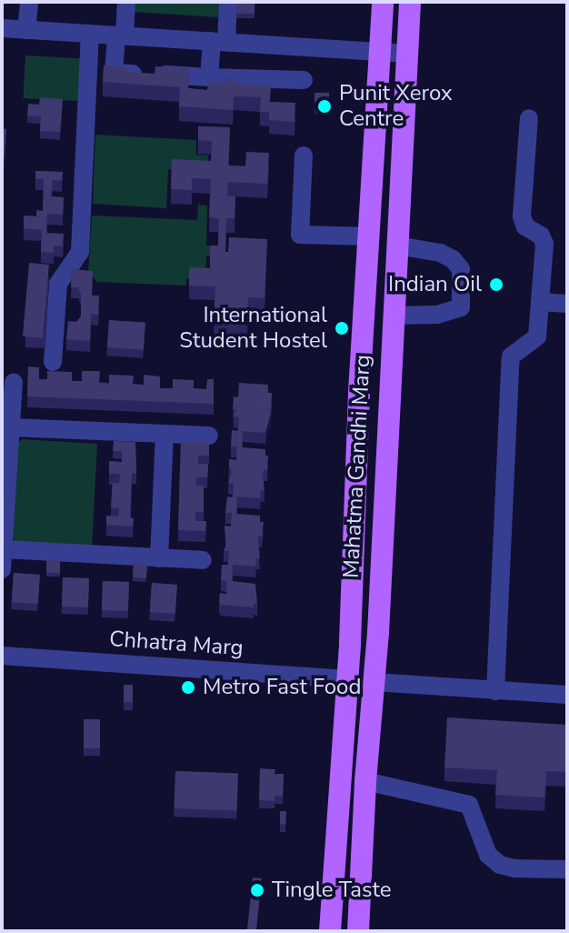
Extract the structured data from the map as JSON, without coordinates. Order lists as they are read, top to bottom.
{
  "streets": {
    "main road": ["Mahatma Gandhi Marg"],
    "street": ["Chhatra Marg"]
  },
  "crossings": [
    ["Mahatma Gandhi Marg", "Chhatra Marg"]
  ],
  "places": [
    "Punit Xerox Centre",
    "Indian Oil",
    "International Student Hostel",
    "Metro Fast Food",
    "Tingle Taste"
  ]
}
